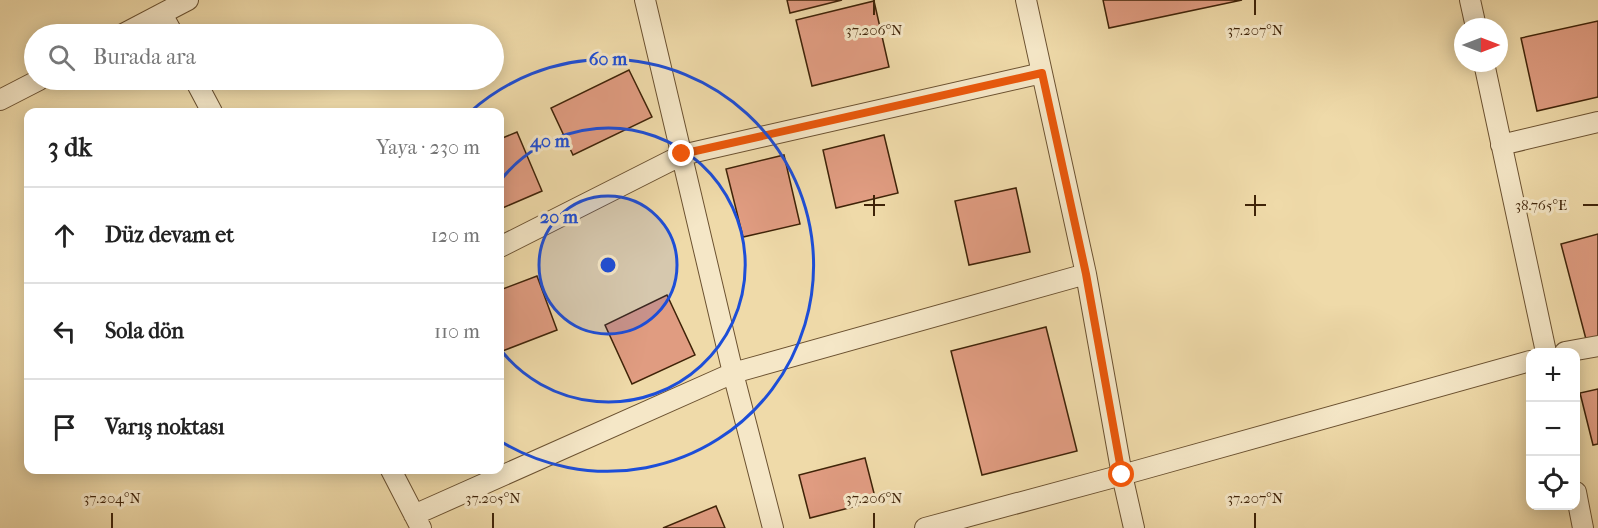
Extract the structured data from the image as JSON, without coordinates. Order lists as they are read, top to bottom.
{
  "north": "right",
  "page": {
    "search": "Burada ara",
    "heading": ["3 dk", "Yaya · 230 m"],
    "list": [
      ["Düz devam et", "120 m"],
      ["Sola dön", "110 m"],
      "Varış noktası"
    ],
    "map_buttons": ["+", "−"]
  },
  "coordinates": [
    "37.206°N",
    "37.207°N",
    "38.765°E",
    "37.204°N",
    "37.205°N"
  ],
  "rings": ["60 m", "40 m", "20 m"]
}
